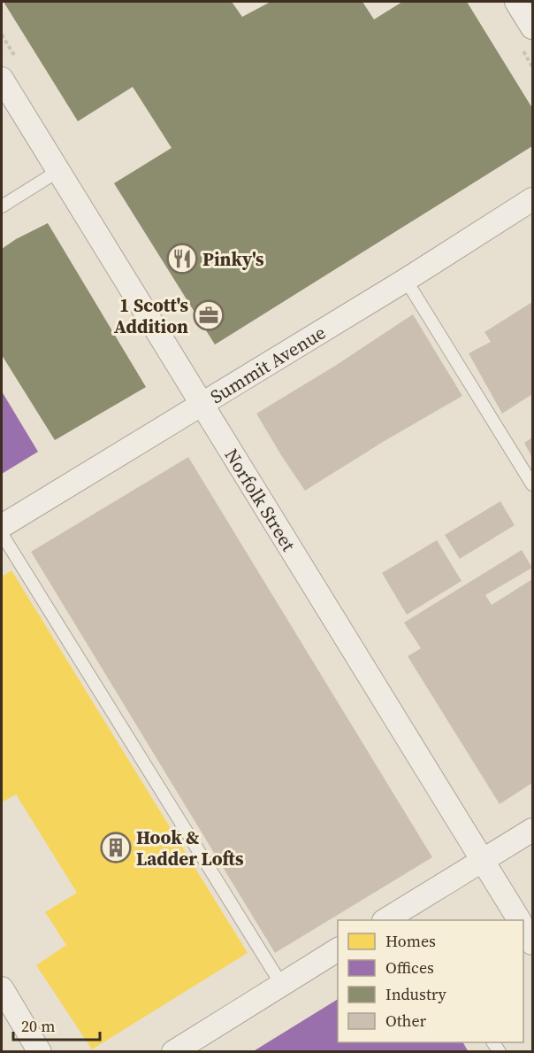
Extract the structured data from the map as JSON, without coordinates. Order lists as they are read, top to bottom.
{
  "streets": {
    "street": ["Summit Avenue", "Norfolk Street"]
  },
  "crossings": [
    ["Summit Avenue", "Norfolk Street"]
  ],
  "places": {
    "restaurant": ["Pinky's"],
    "office": ["1 Scott's Addition"],
    "building": ["Hook & Ladder Lofts"]
  },
  "legend": [
    "Homes",
    "Offices",
    "Industry",
    "Other"
  ],
  "scale_bar": "20 m"
}
